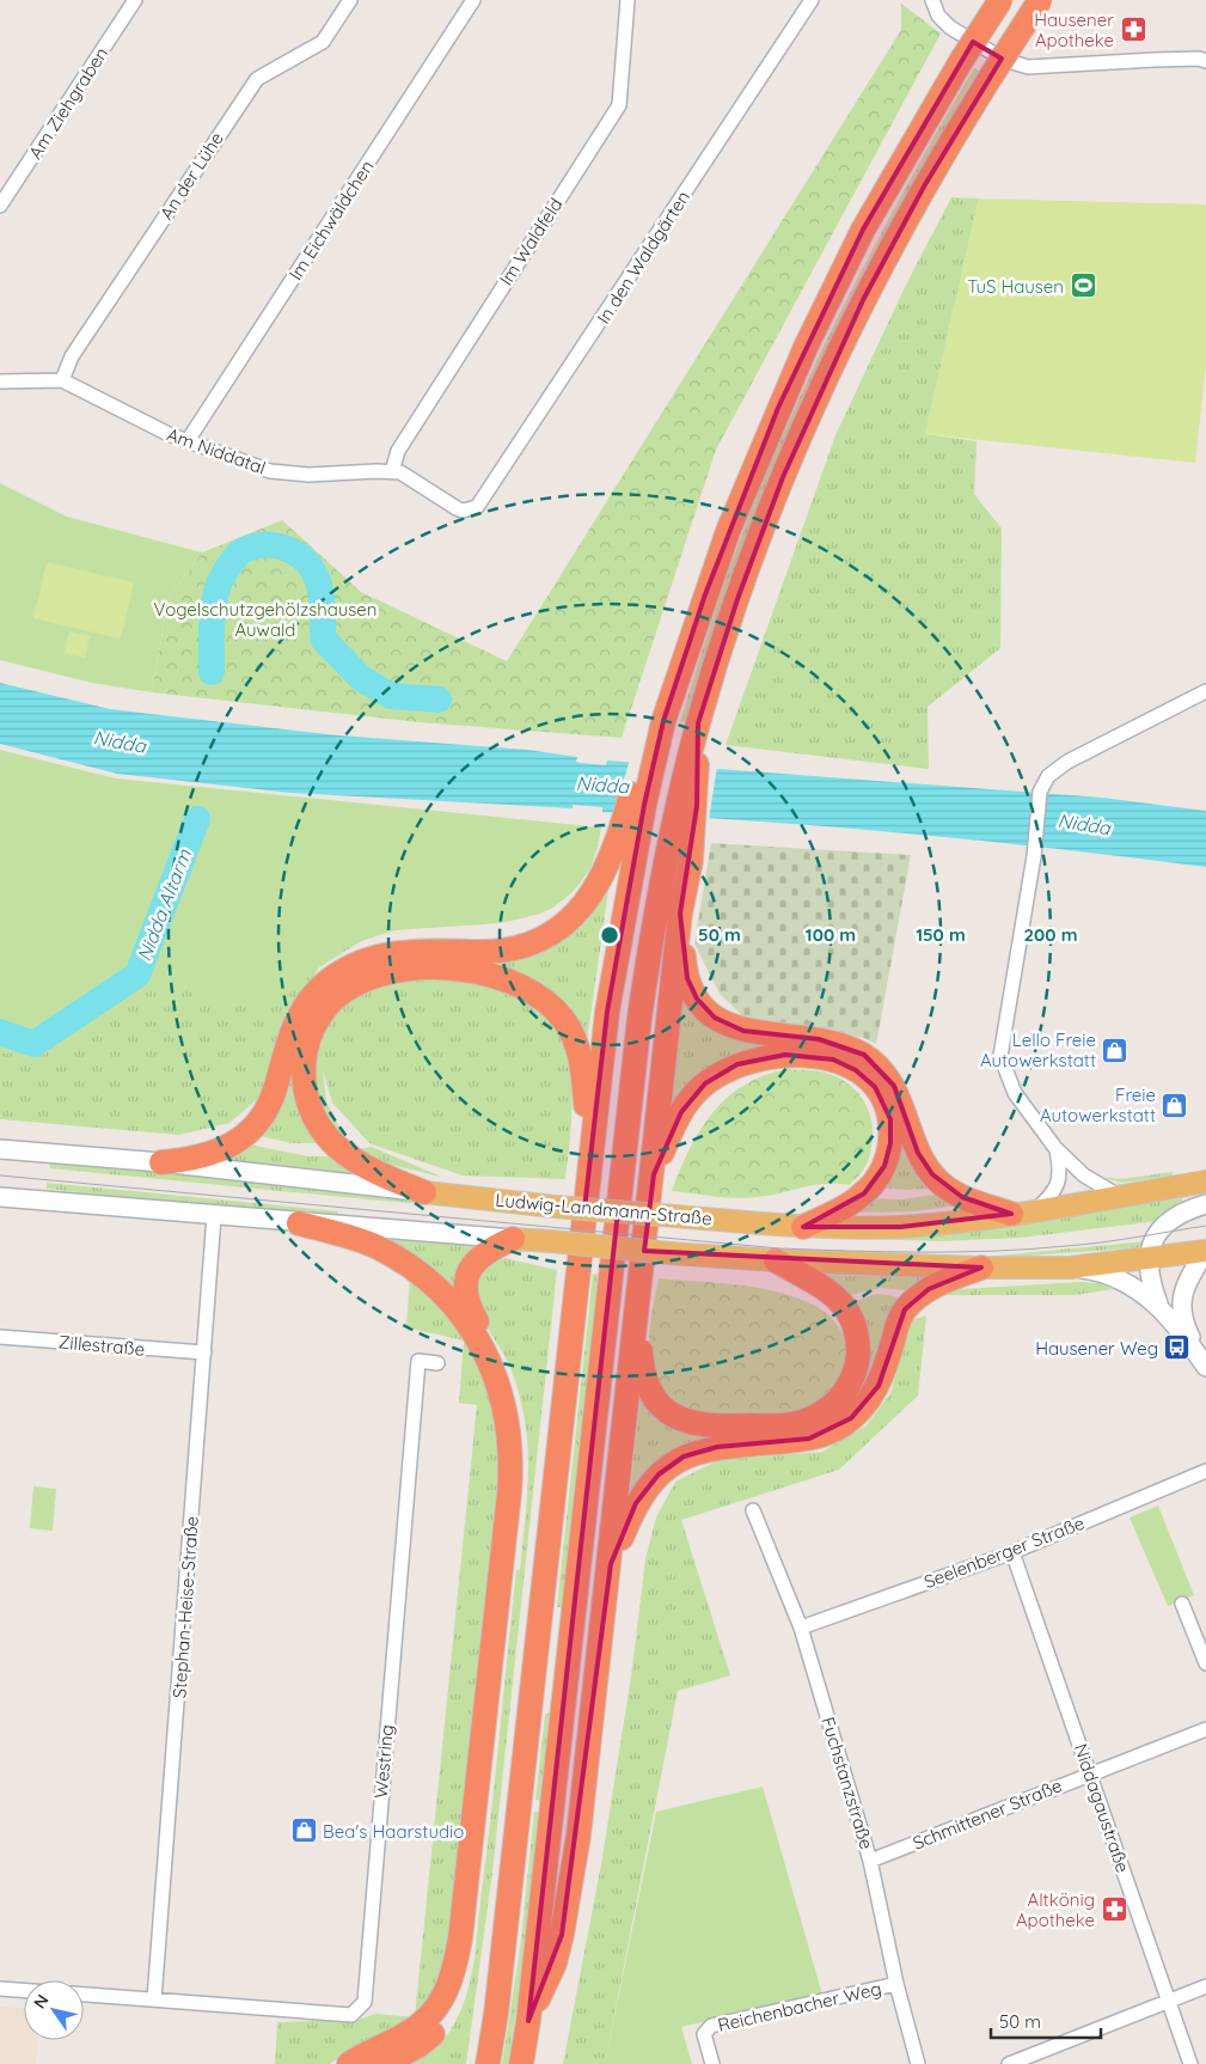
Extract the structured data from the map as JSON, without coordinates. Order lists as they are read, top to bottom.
{
  "streets": {
    "main road": ["Ludwig-Landmann-Straße"],
    "street": [
      "Am Ziehgraben",
      "An der Lühe",
      "Im Eichwäldchen",
      "Im Waldfeld",
      "In den Waldgärten",
      "Am Niddatal",
      "Zillestraße",
      "Seelenberger Straße",
      "Stephan-Heise-Straße",
      "Westring",
      "Fuchstanzstraße",
      "Niddagaustraße",
      "Schmittener Straße",
      "Reichenbacher Weg"
    ]
  },
  "crossings": [
    ["An der Lühe", "Am Niddatal"],
    ["Im Eichwäldchen", "Am Niddatal"],
    ["Im Waldfeld", "Am Niddatal"],
    ["In den Waldgärten", "Am Niddatal"],
    ["Ludwig-Landmann-Straße", "Stephan-Heise-Straße"],
    ["Zillestraße", "Stephan-Heise-Straße"],
    ["Seelenberger Straße", "Fuchstanzstraße"],
    ["Seelenberger Straße", "Niddagaustraße"],
    ["Stephan-Heise-Straße", "Westring"],
    ["Fuchstanzstraße", "Schmittener Straße"],
    ["Fuchstanzstraße", "Reichenbacher Weg"],
    ["Niddagaustraße", "Schmittener Straße"]
  ],
  "water": ["Nidda", "Nidda Altarm"],
  "parks": ["Vogelschutzgehölzshausen Auwald"],
  "places": {
    "pharmacy": ["Hausener Apotheke", "Altkönig Apotheke"],
    "sports": ["TuS Hausen"],
    "shop": ["Lello Freie Autowerkstatt", "Freie Autowerkstatt", "Bea's Haarstudio"],
    "bus stop": ["Hausener Weg"]
  },
  "scale_bar": "50 m",
  "north": "top left",
  "rings": [
    "50 m",
    "100 m",
    "150 m",
    "200 m"
  ]
}
